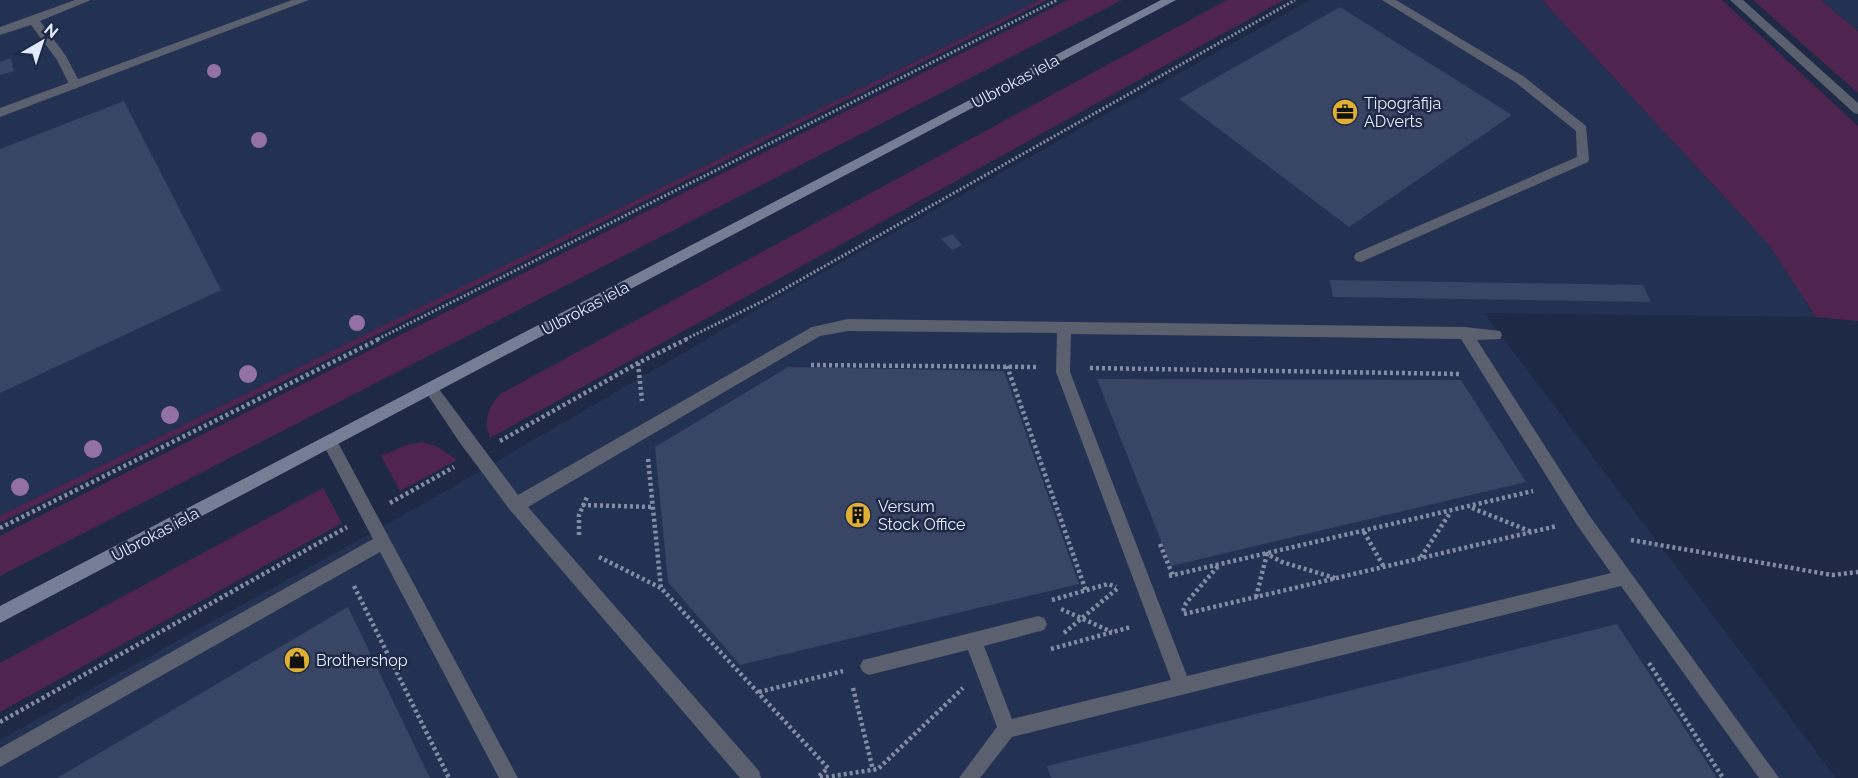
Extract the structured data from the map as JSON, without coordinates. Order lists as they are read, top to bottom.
{
  "streets": {
    "main road": ["Ulbrokas iela"]
  },
  "places": {
    "office": ["Tipogrāfija ADverts"],
    "building": ["Versum Stock Office"],
    "shop": ["Brothershop"]
  },
  "north": "top right"
}
